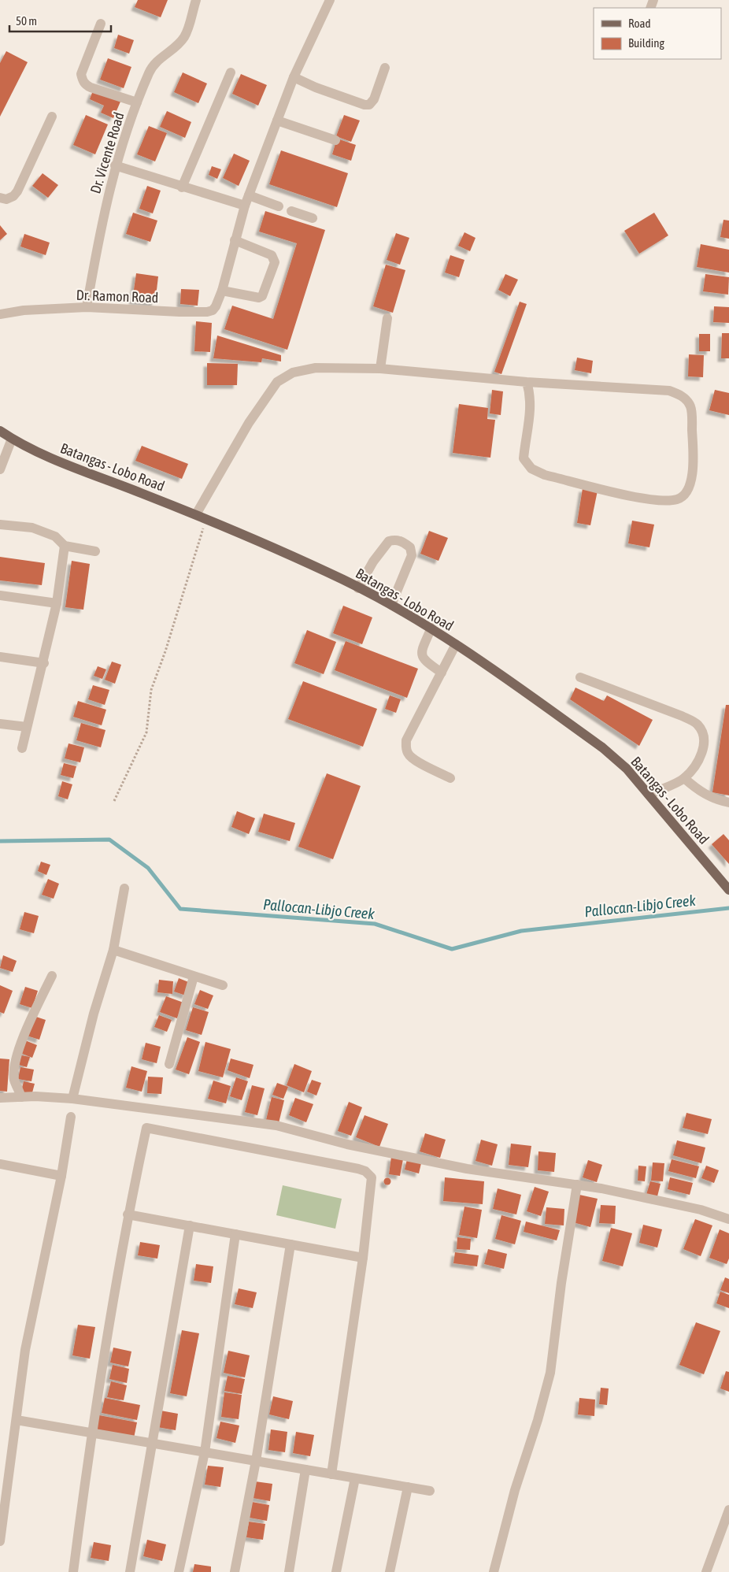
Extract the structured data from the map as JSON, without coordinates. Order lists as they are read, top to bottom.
{
  "streets": {
    "main road": ["Batangas - Lobo Road"],
    "street": ["Dr. Vicente Road", "Dr. Ramon Road"]
  },
  "crossings": [
    ["Dr. Vicente Road", "Dr. Ramon Road"]
  ],
  "water": ["Pallocan-Libjo Creek"],
  "legend": ["Road", "Building"],
  "scale_bar": "50 m"
}
